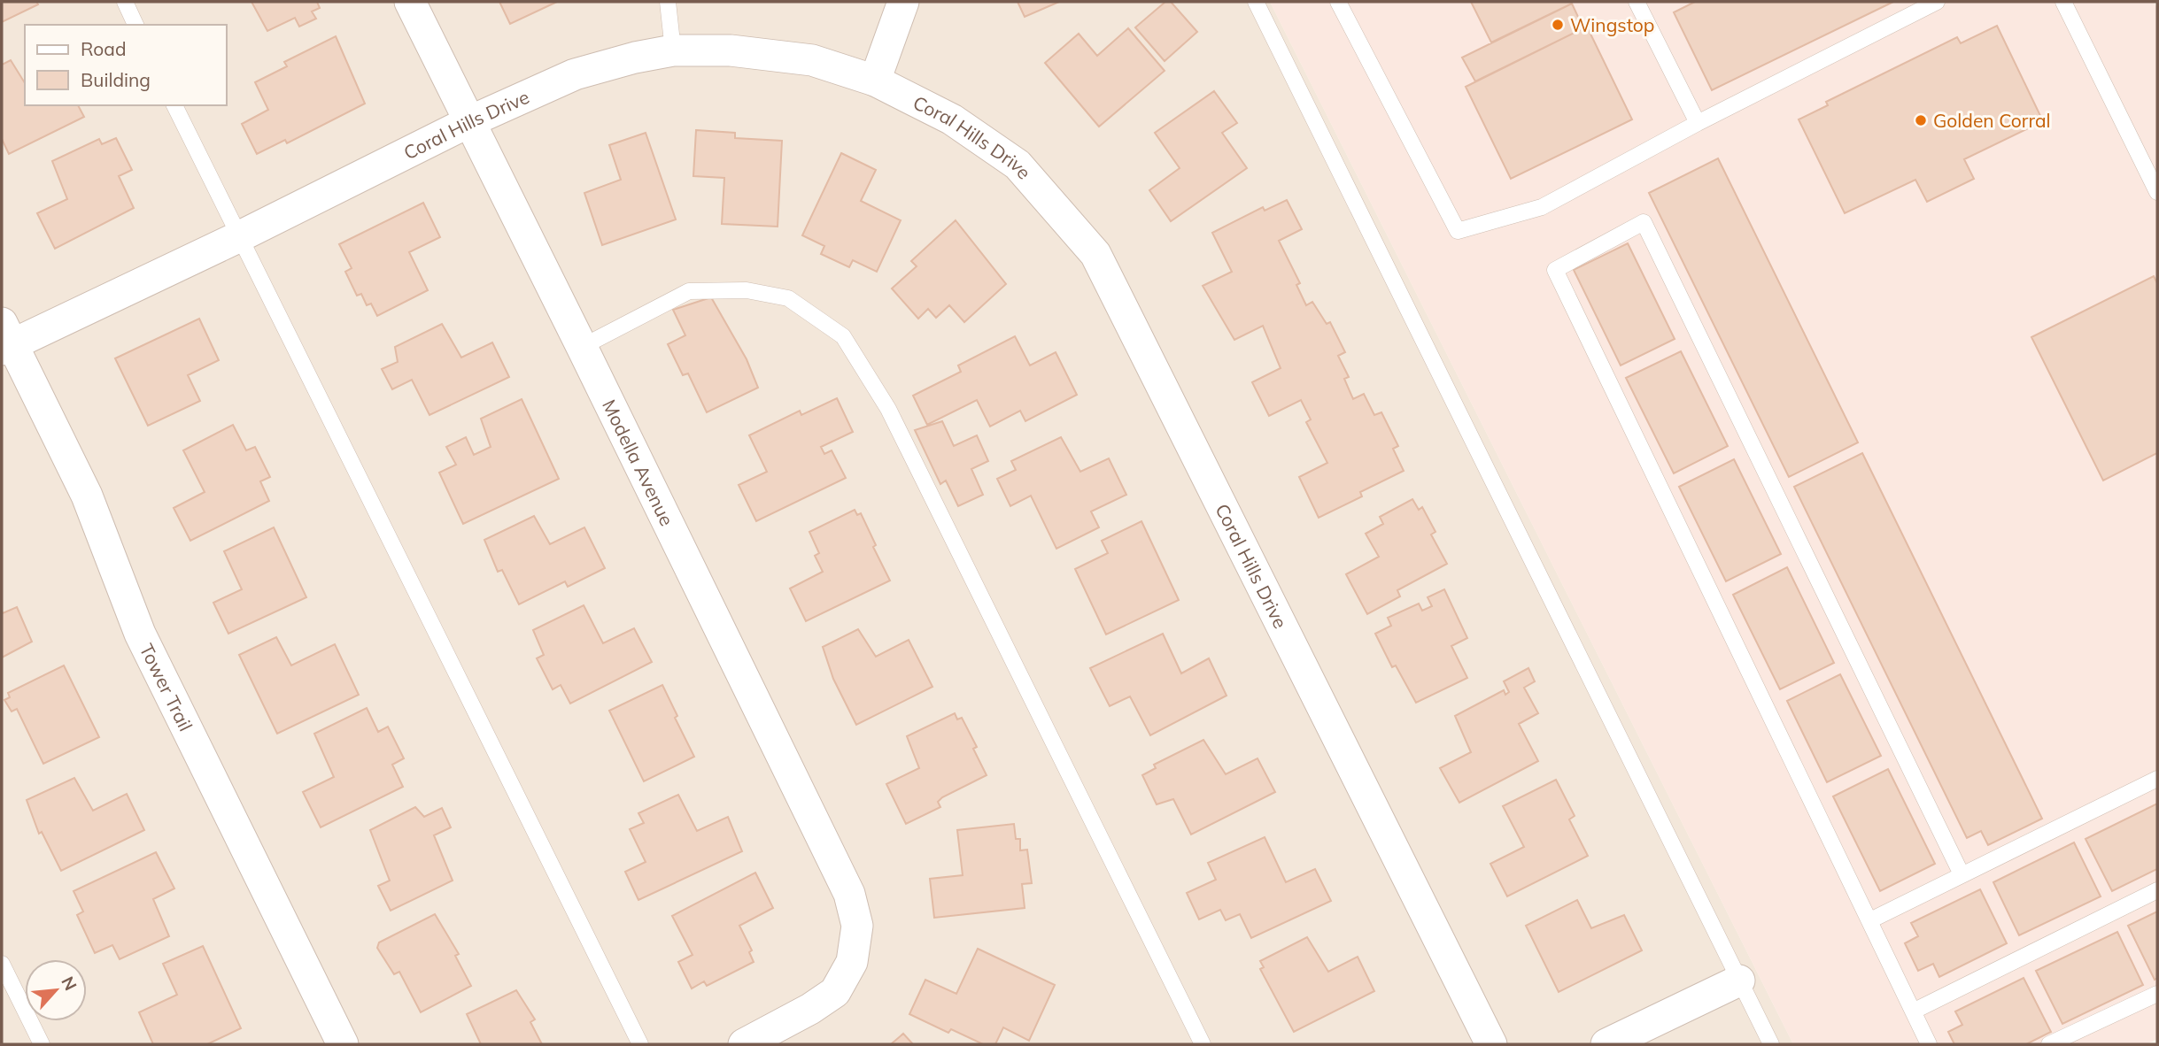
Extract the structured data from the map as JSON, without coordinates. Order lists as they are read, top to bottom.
{
  "streets": {
    "street": ["Coral Hills Drive", "Modella Avenue", "Tower Trail"]
  },
  "crossings": [
    ["Coral Hills Drive", "Modella Avenue"],
    ["Coral Hills Drive", "Tower Trail"]
  ],
  "places": ["Wingstop", "Golden Corral"],
  "legend": ["Road", "Building"],
  "north": "top right"
}
